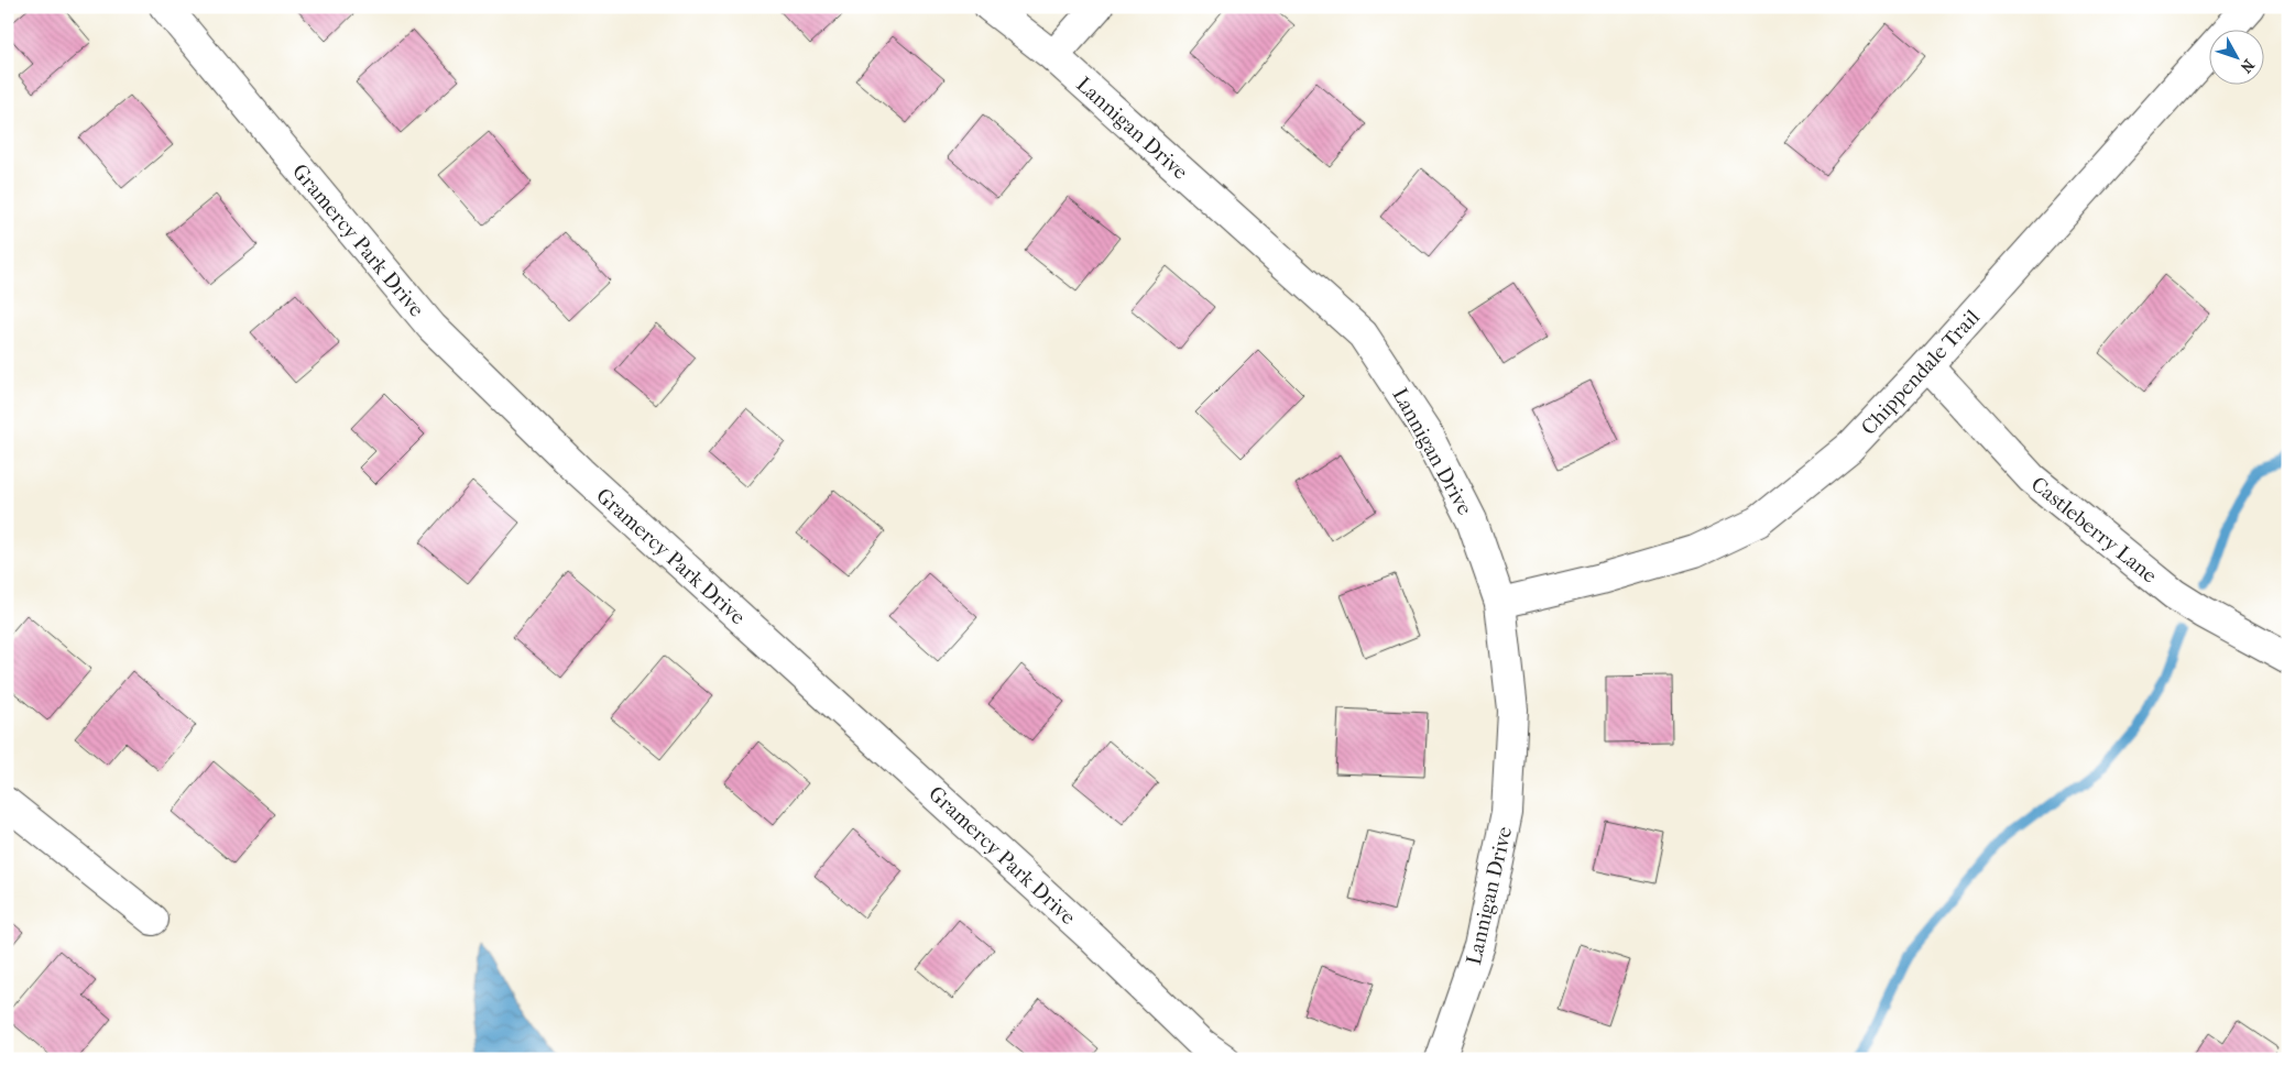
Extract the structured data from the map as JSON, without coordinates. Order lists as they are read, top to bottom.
{
  "streets": {
    "street": [
      "Lannigan Drive",
      "Gramercy Park Drive",
      "Chippendale Trail",
      "Castleberry Lane"
    ]
  },
  "crossings": [
    ["Lannigan Drive", "Chippendale Trail"],
    ["Chippendale Trail", "Castleberry Lane"]
  ],
  "north": "bottom right"
}
